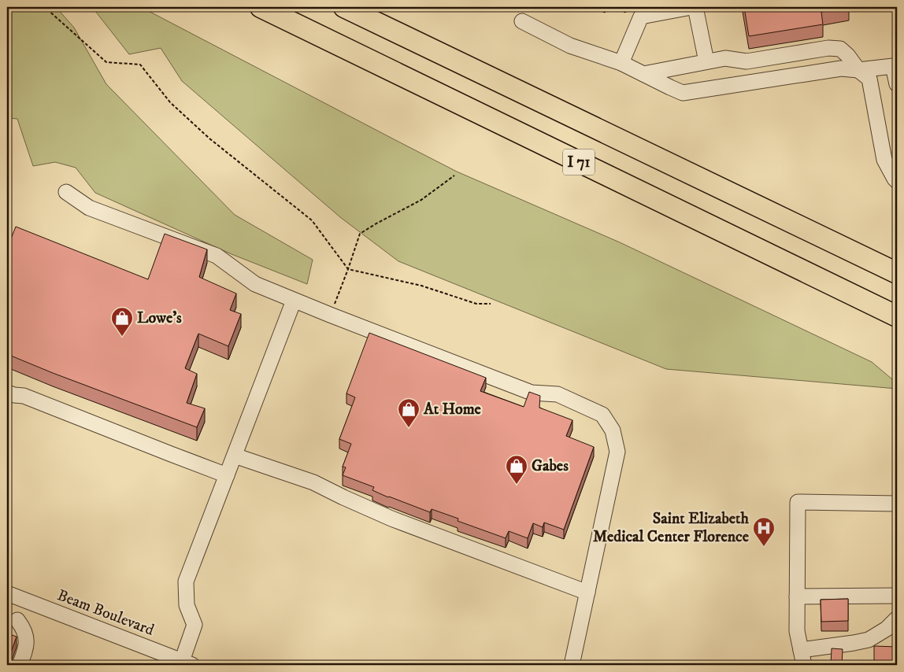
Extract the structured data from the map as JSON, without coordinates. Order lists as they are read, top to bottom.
{
  "streets": {
    "highway": ["I 71"],
    "street": ["Beam Boulevard"]
  },
  "places": {
    "shop": ["Lowe's", "At Home", "Gabes"],
    "hospital": ["Saint Elizabeth Medical Center Florence"]
  }
}
